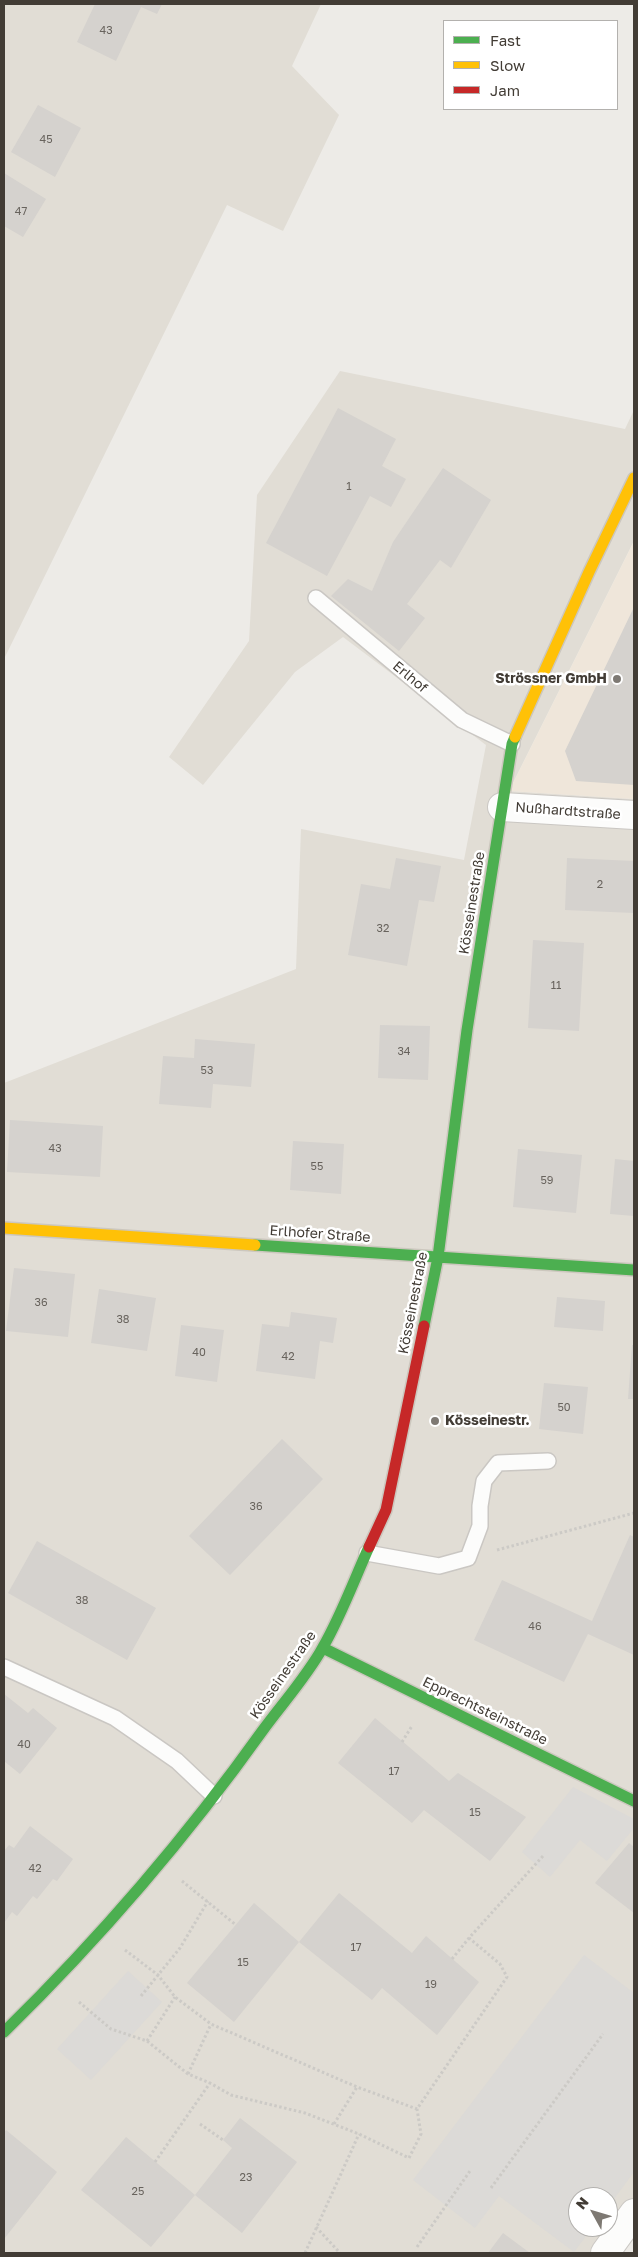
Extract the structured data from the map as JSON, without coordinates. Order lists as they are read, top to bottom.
{
  "streets": {
    "street": [
      "Nußhardtstraße",
      "Kösseinestraße",
      "Erlhofer Straße",
      "Epprechtsteinstraße"
    ],
    "lane": ["Erlhof"]
  },
  "crossings": [
    ["Erlhof", "Kösseinestraße"],
    ["Nußhardtstraße", "Kösseinestraße"],
    ["Kösseinestraße", "Erlhofer Straße"],
    ["Kösseinestraße", "Epprechtsteinstraße"]
  ],
  "places": ["Strössner GmbH", "Kösseinestr."],
  "house_numbers": [
    "43",
    "45",
    "47",
    "1",
    "2",
    "32",
    "11",
    "34",
    "53",
    "43",
    "55",
    "59",
    "36",
    "38",
    "40",
    "42",
    "50",
    "36",
    "38",
    "46",
    "40",
    "17",
    "15",
    "42",
    "17",
    "15",
    "19",
    "23",
    "25"
  ],
  "legend": ["Fast", "Slow", "Jam"],
  "north": "top left"
}
